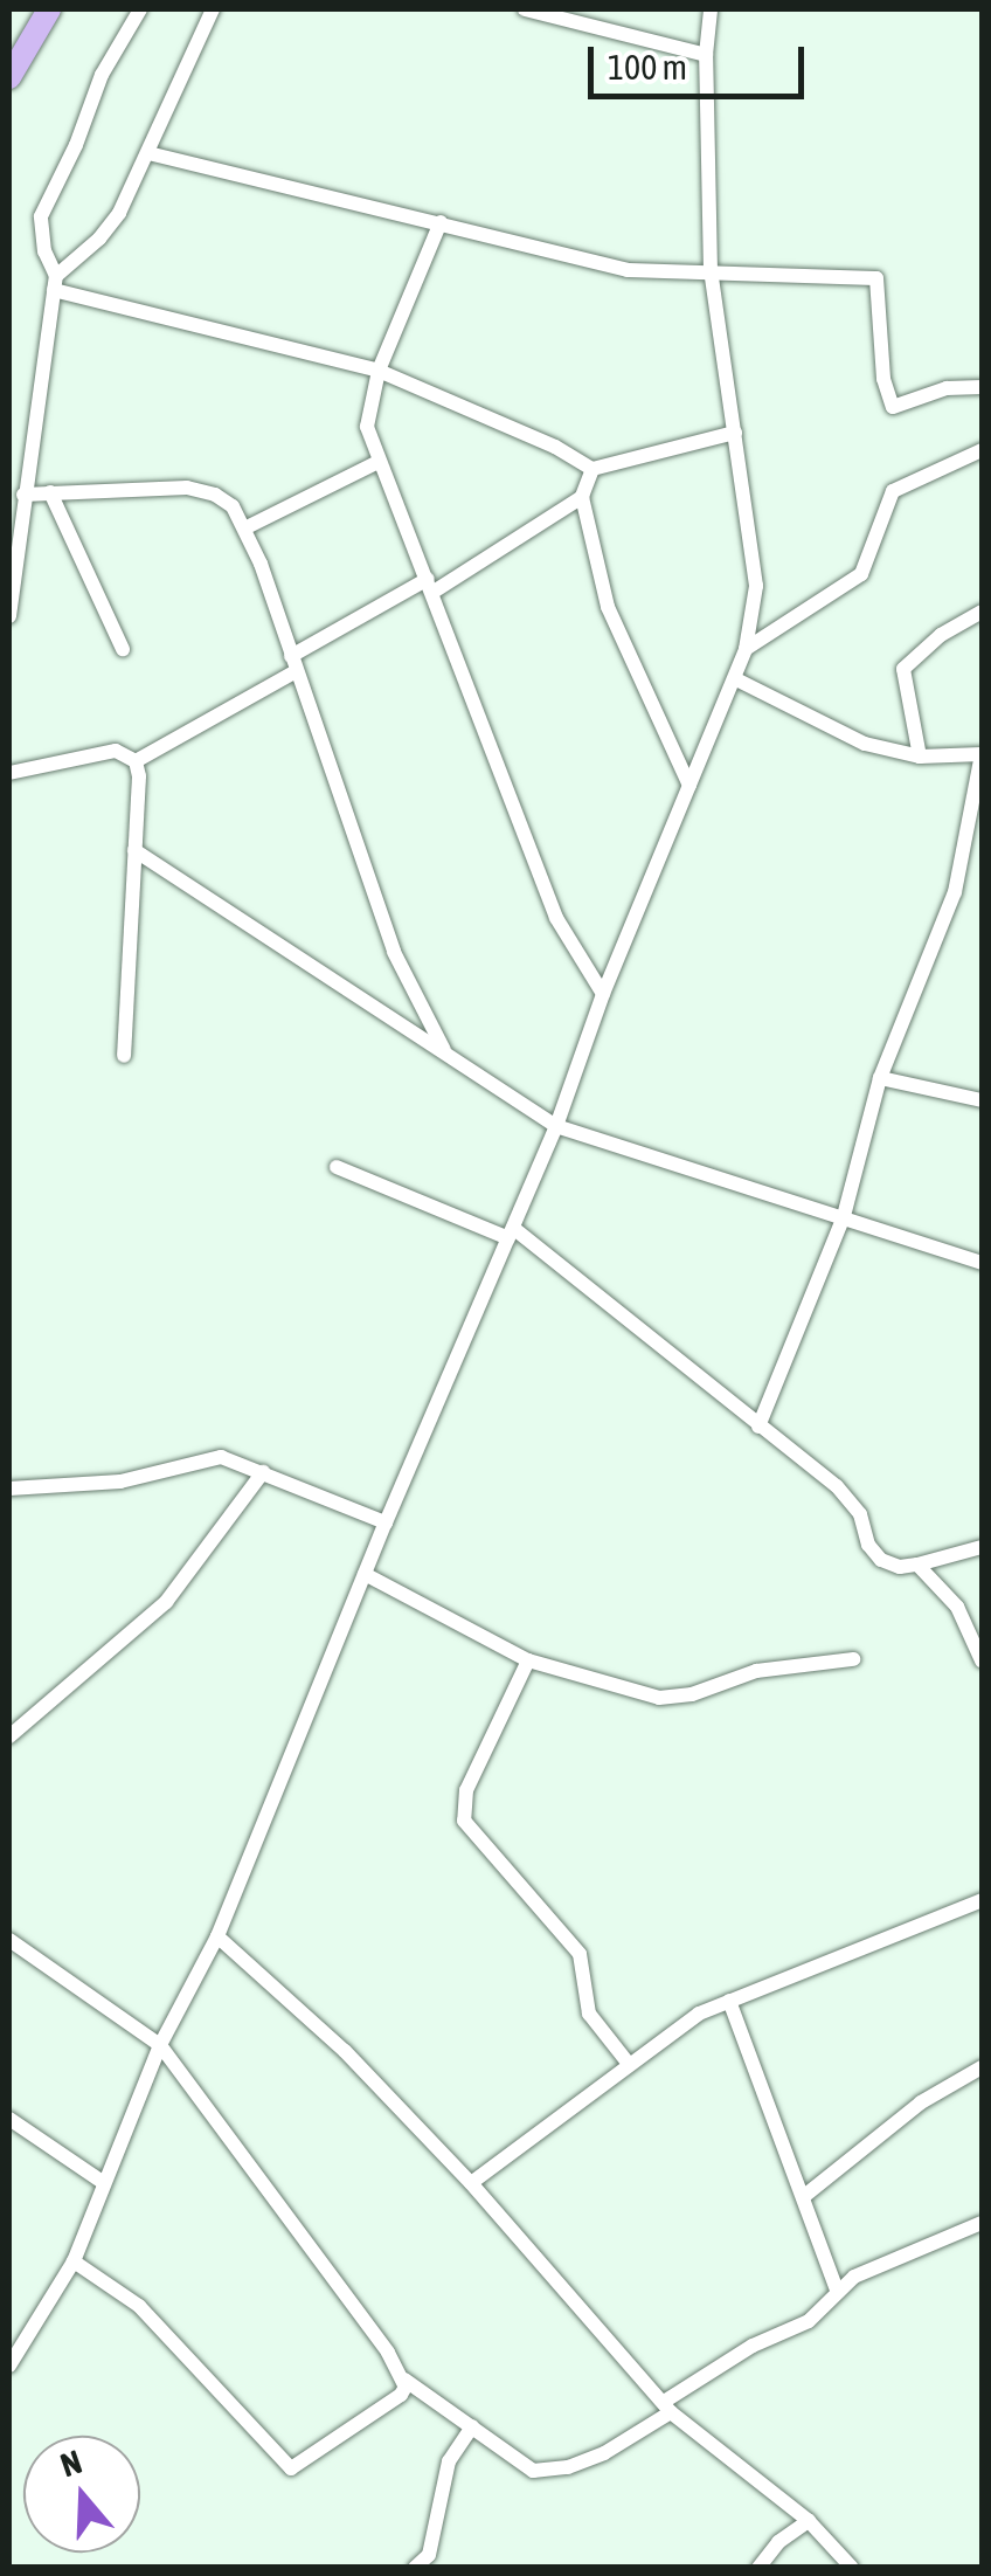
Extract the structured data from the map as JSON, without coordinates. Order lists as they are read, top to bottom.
{
  "scale_bar": "100 m",
  "north": "top"
}
